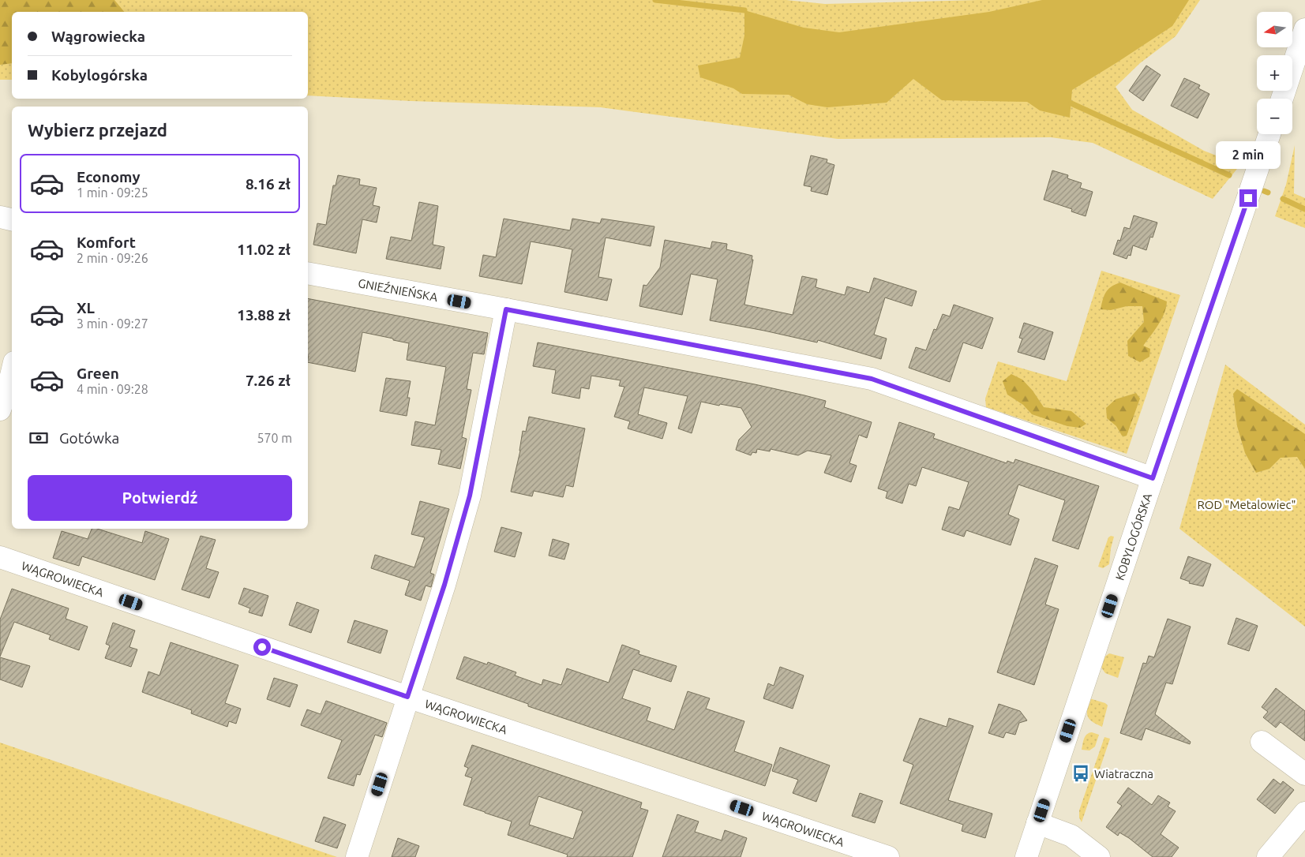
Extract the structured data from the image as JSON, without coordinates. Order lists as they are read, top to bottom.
{
  "streets": {
    "street": ["GNIEŹNIEŃSKA", "KOBYLOGÓRSKA", "WĄGROWIECKA"]
  },
  "crossings": [
    ["GNIEŹNIEŃSKA", "KOBYLOGÓRSKA"]
  ],
  "parks": ["ROD \"Metalowiec\""],
  "places": {
    "bus stop": ["Wiatraczna"]
  },
  "north": "left",
  "page": {
    "map_buttons": ["+", "−"],
    "banner": ["Wągrowiecka", "Kobylogórska"],
    "heading": "Wybierz przejazd",
    "bubble": "2 min",
    "list": [
      {
        "name": "Economy",
        "note": "1 min · 09:25",
        "value": "8.16 zł"
      },
      {
        "name": "Komfort",
        "note": "2 min · 09:26",
        "value": "11.02 zł"
      },
      {
        "name": "XL",
        "note": "3 min · 09:27",
        "value": "13.88 zł"
      },
      {
        "name": "Green",
        "note": "4 min · 09:28",
        "value": "7.26 zł"
      }
    ],
    "pay": ["Gotówka", "570 m"],
    "buttons": "Potwierdź"
  }
}
